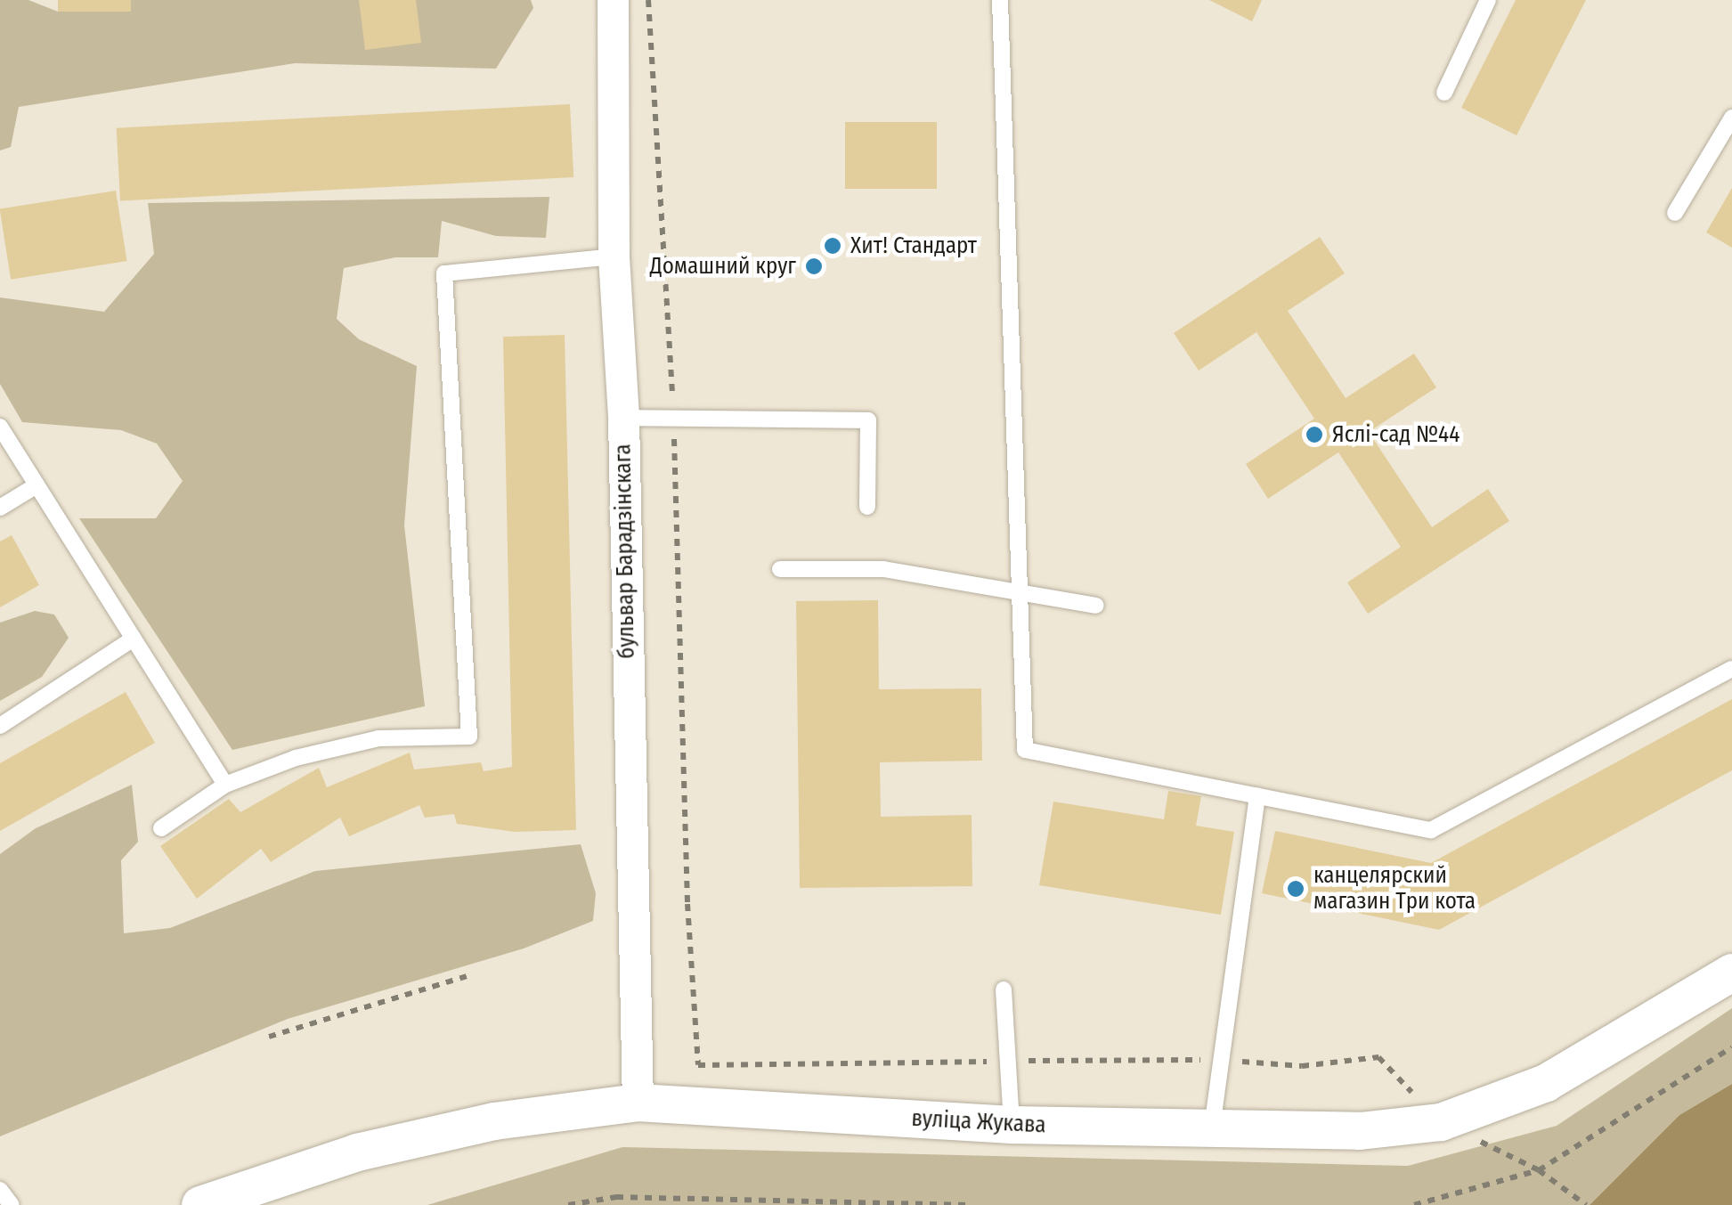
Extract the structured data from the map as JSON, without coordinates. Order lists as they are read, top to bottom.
{
  "streets": {
    "street": ["бульвар Барадзінскага", "вуліца Жукава"]
  },
  "crossings": [
    ["бульвар Барадзінскага", "вуліца Жукава"]
  ],
  "places": [
    "Хит! Стандарт",
    "Домашний круг",
    "Яслі-сад №44",
    "канцелярский магазин Три кота"
  ]
}
